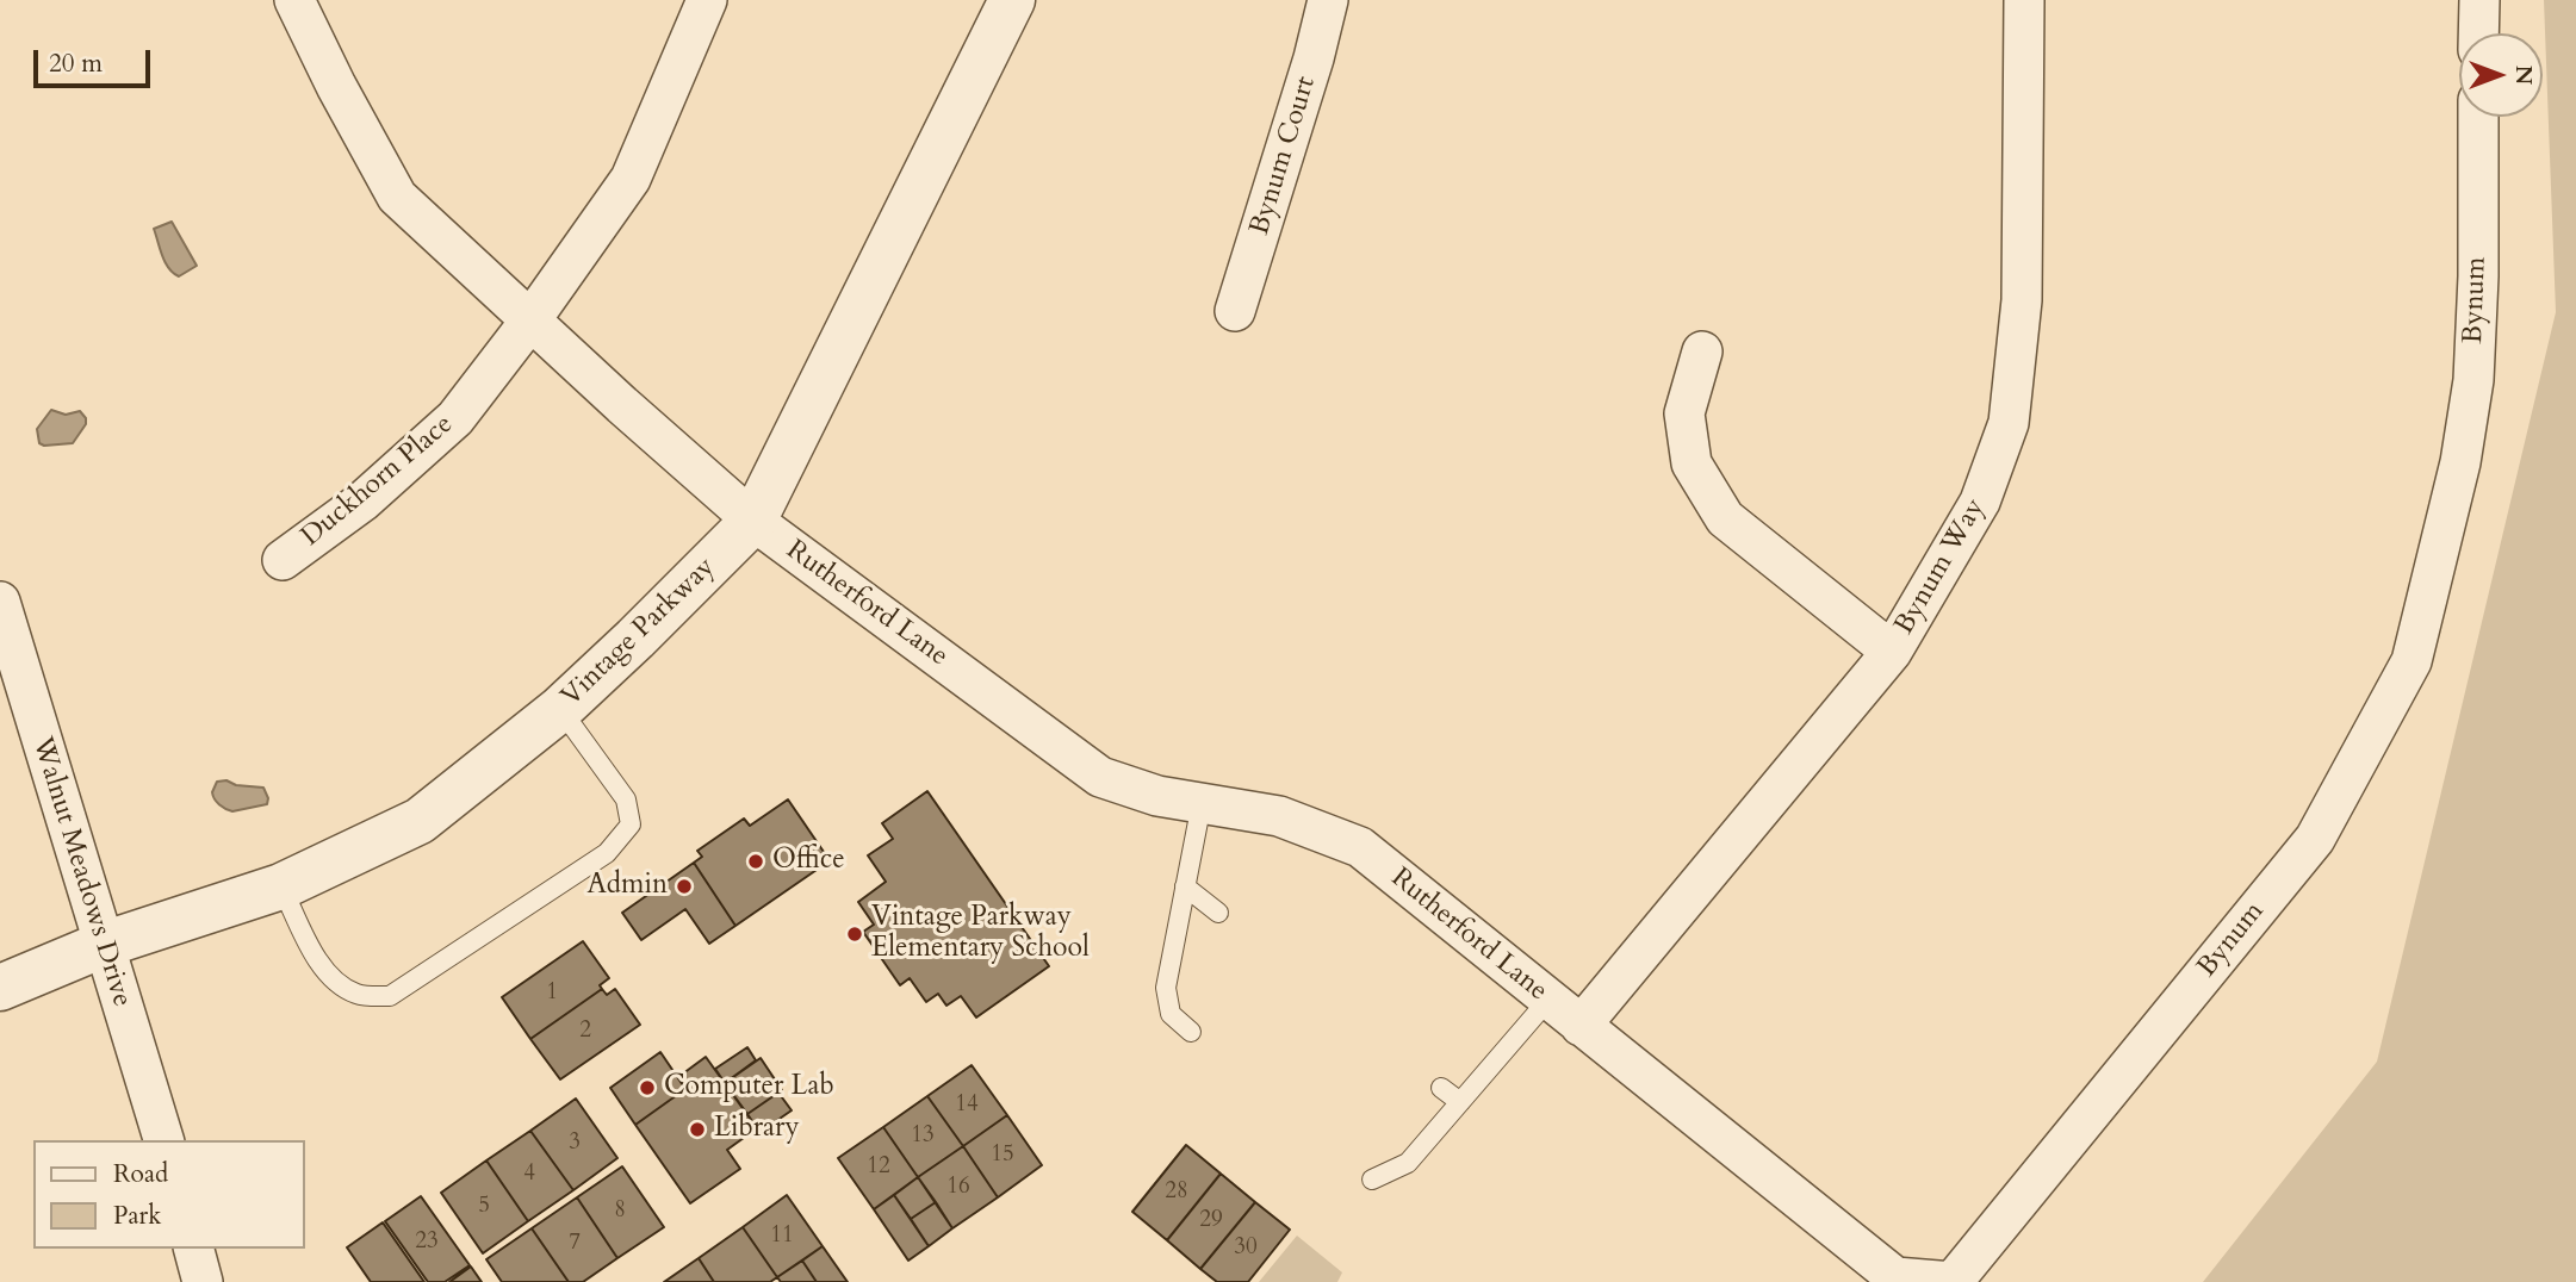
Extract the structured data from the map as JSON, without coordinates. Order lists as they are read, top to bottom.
{
  "streets": {
    "street": [
      "Bynum Court",
      "Bynum",
      "Duckhorn Place",
      "Bynum Way",
      "Rutherford Lane",
      "Vintage Parkway",
      "Walnut Meadows Drive"
    ]
  },
  "crossings": [
    ["Bynum", "Bynum Way"],
    ["Bynum", "Rutherford Lane"],
    ["Duckhorn Place", "Rutherford Lane"],
    ["Bynum Way", "Rutherford Lane"],
    ["Rutherford Lane", "Vintage Parkway"],
    ["Vintage Parkway", "Walnut Meadows Drive"]
  ],
  "places": [
    "Office",
    "Admin",
    "Vintage Parkway Elementary School",
    "Computer Lab",
    "Library"
  ],
  "house_numbers": [
    "1",
    "2",
    "14",
    "13",
    "3",
    "15",
    "12",
    "4",
    "16",
    "28",
    "5",
    "8",
    "29",
    "11",
    "23",
    "7",
    "30"
  ],
  "legend": ["Road", "Park"],
  "scale_bar": "20 m",
  "north": "right"
}
